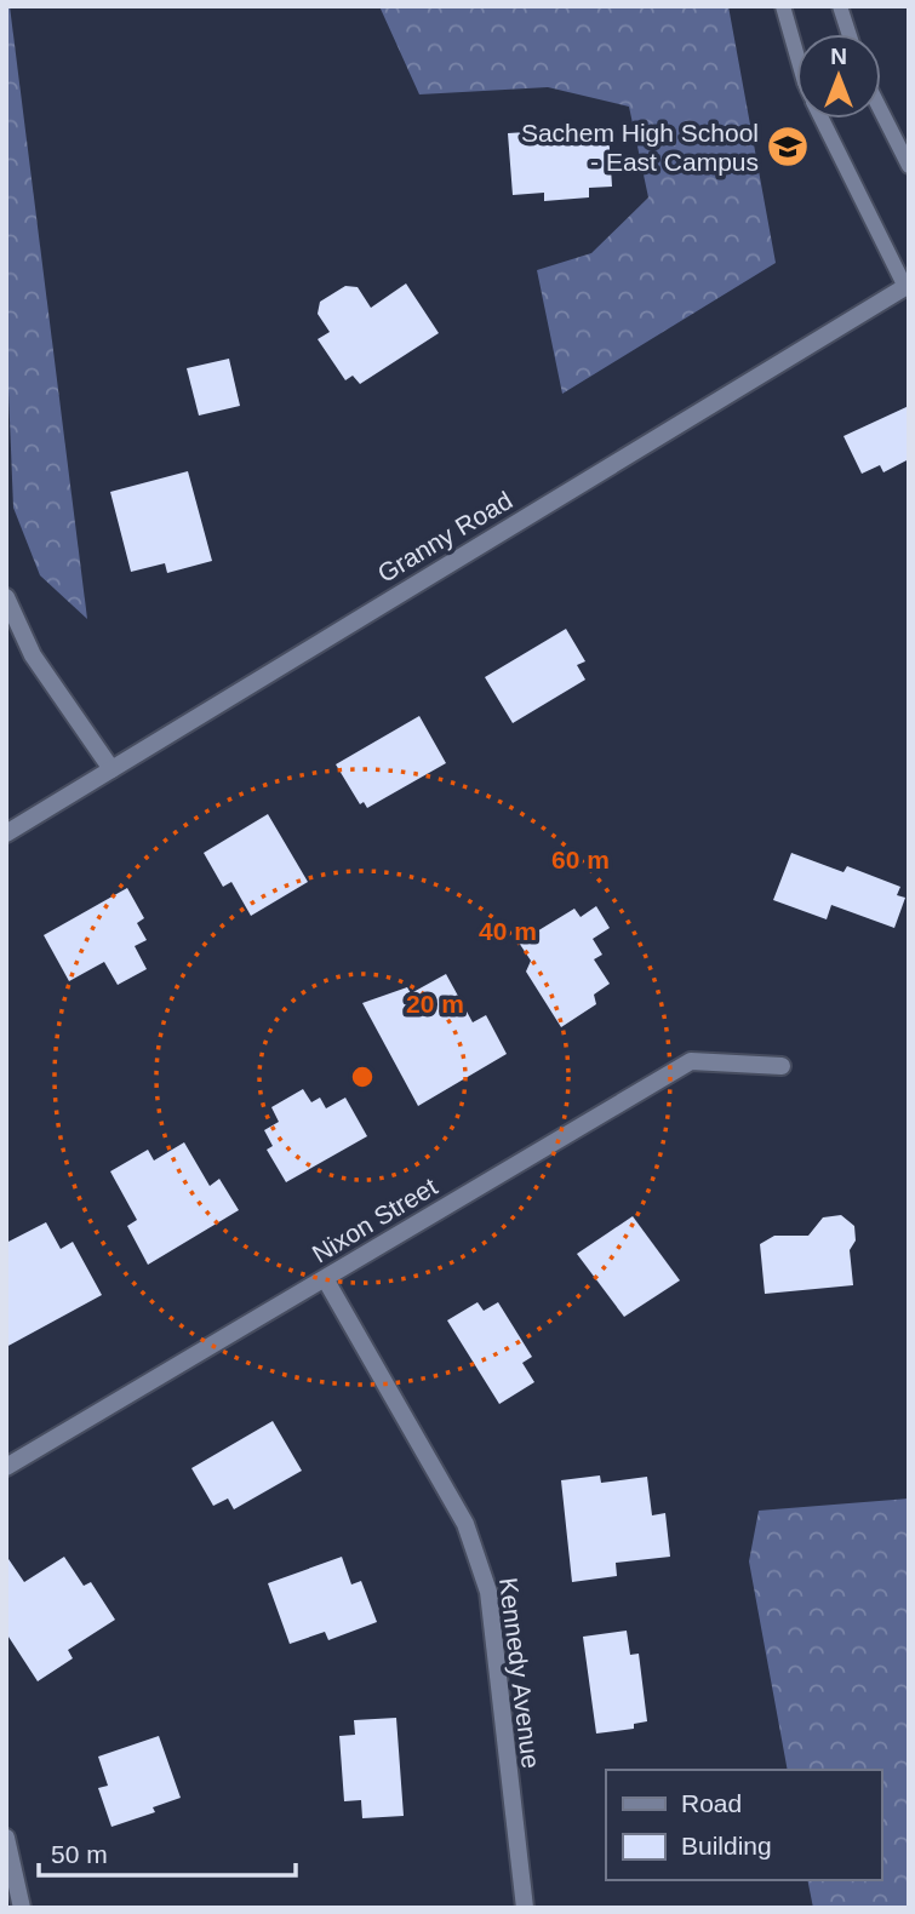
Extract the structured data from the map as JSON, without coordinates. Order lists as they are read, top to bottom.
{
  "streets": {
    "street": ["Granny Road", "Nixon Street", "Kennedy Avenue"]
  },
  "crossings": [
    ["Nixon Street", "Kennedy Avenue"]
  ],
  "places": {
    "school or university": ["Sachem High School - East Campus"]
  },
  "legend": ["Road", "Building"],
  "scale_bar": "50 m",
  "north": "top",
  "rings": ["60 m", "40 m", "20 m"]
}
